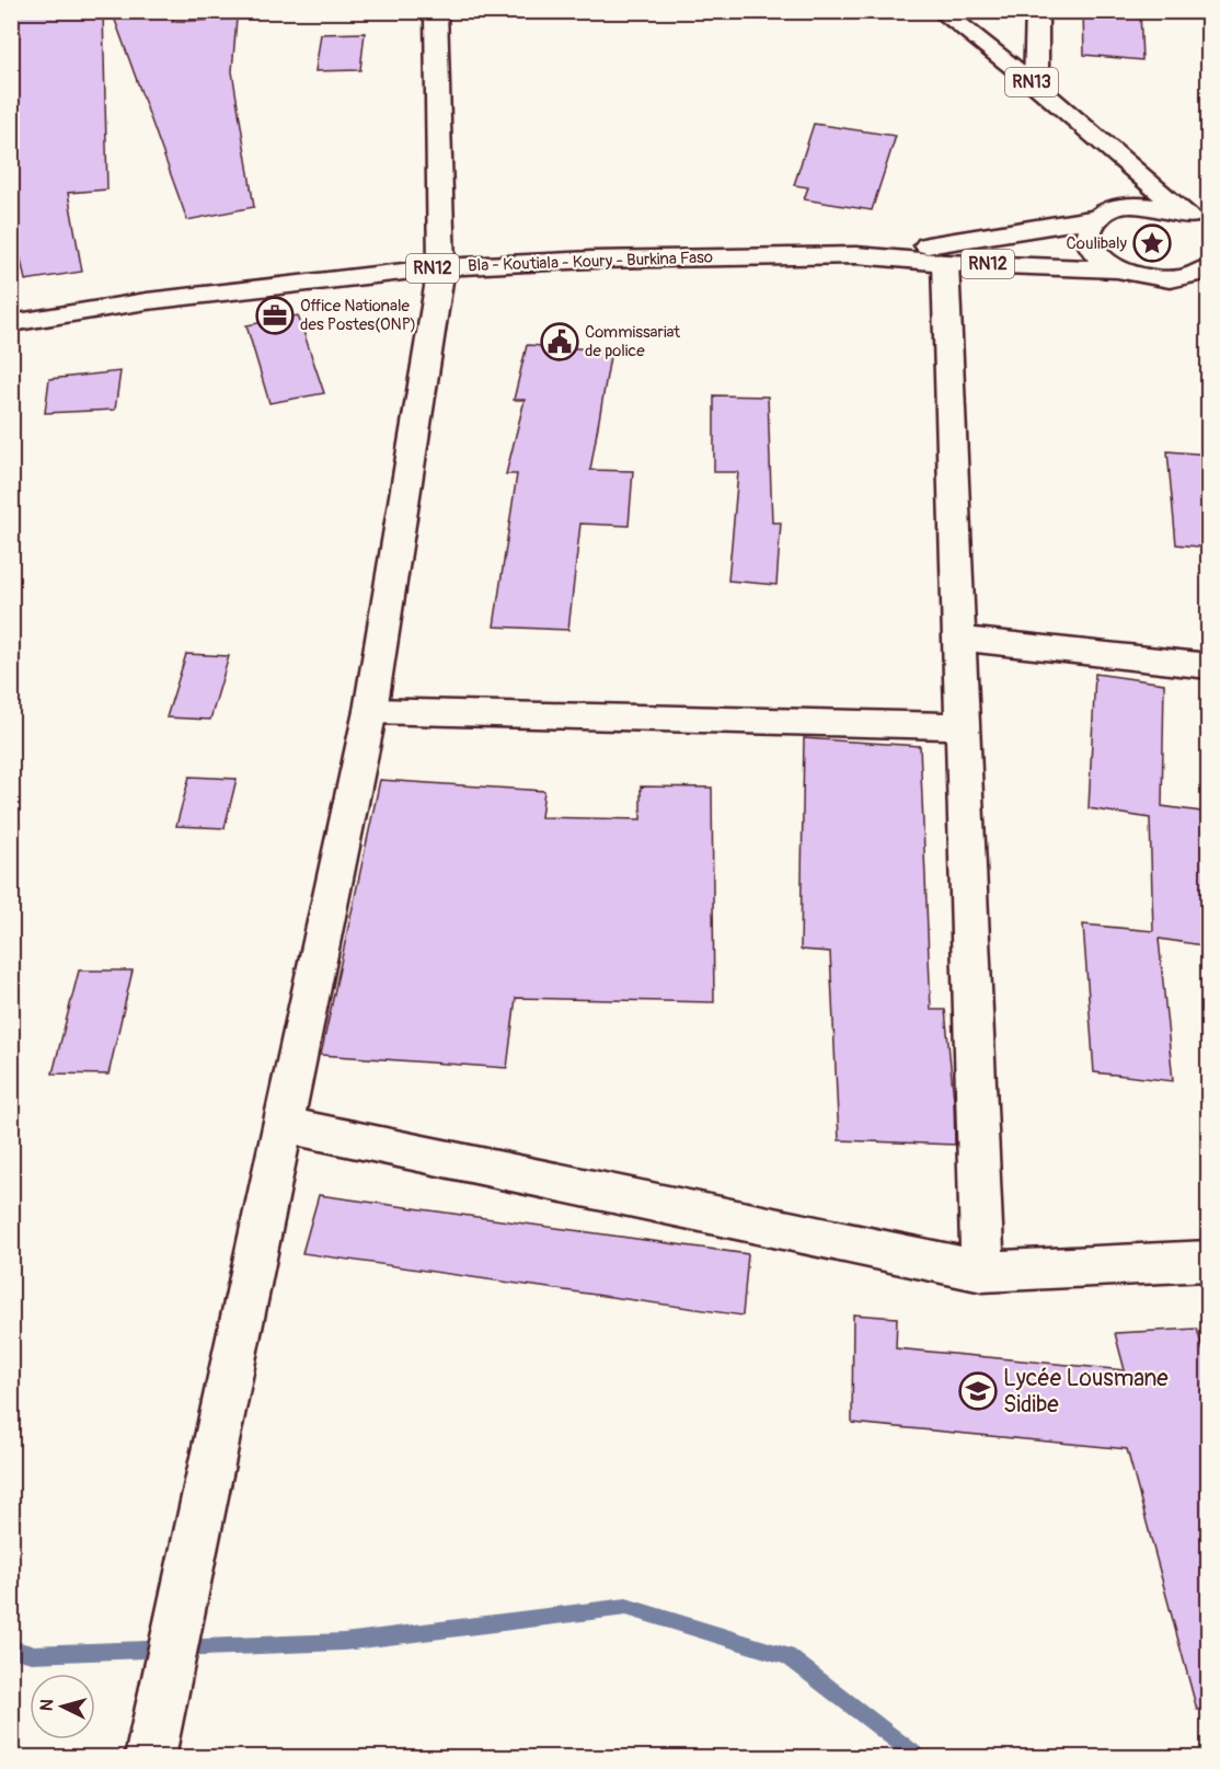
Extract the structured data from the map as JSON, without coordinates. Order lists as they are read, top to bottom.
{
  "streets": {
    "main road": ["RN13", "Bla - Koutiala - Koury - Burkina Faso", "RN12"]
  },
  "crossings": [
    ["Bla - Koutiala - Koury - Burkina Faso", "RN12"]
  ],
  "places": {
    "place": ["Coulibaly"],
    "office": ["Office Nationale des Postes(ONP)"],
    "public building": ["Commissariat de police"],
    "school or university": ["Lycée Lousmane Sidibe"]
  },
  "north": "left"
}
